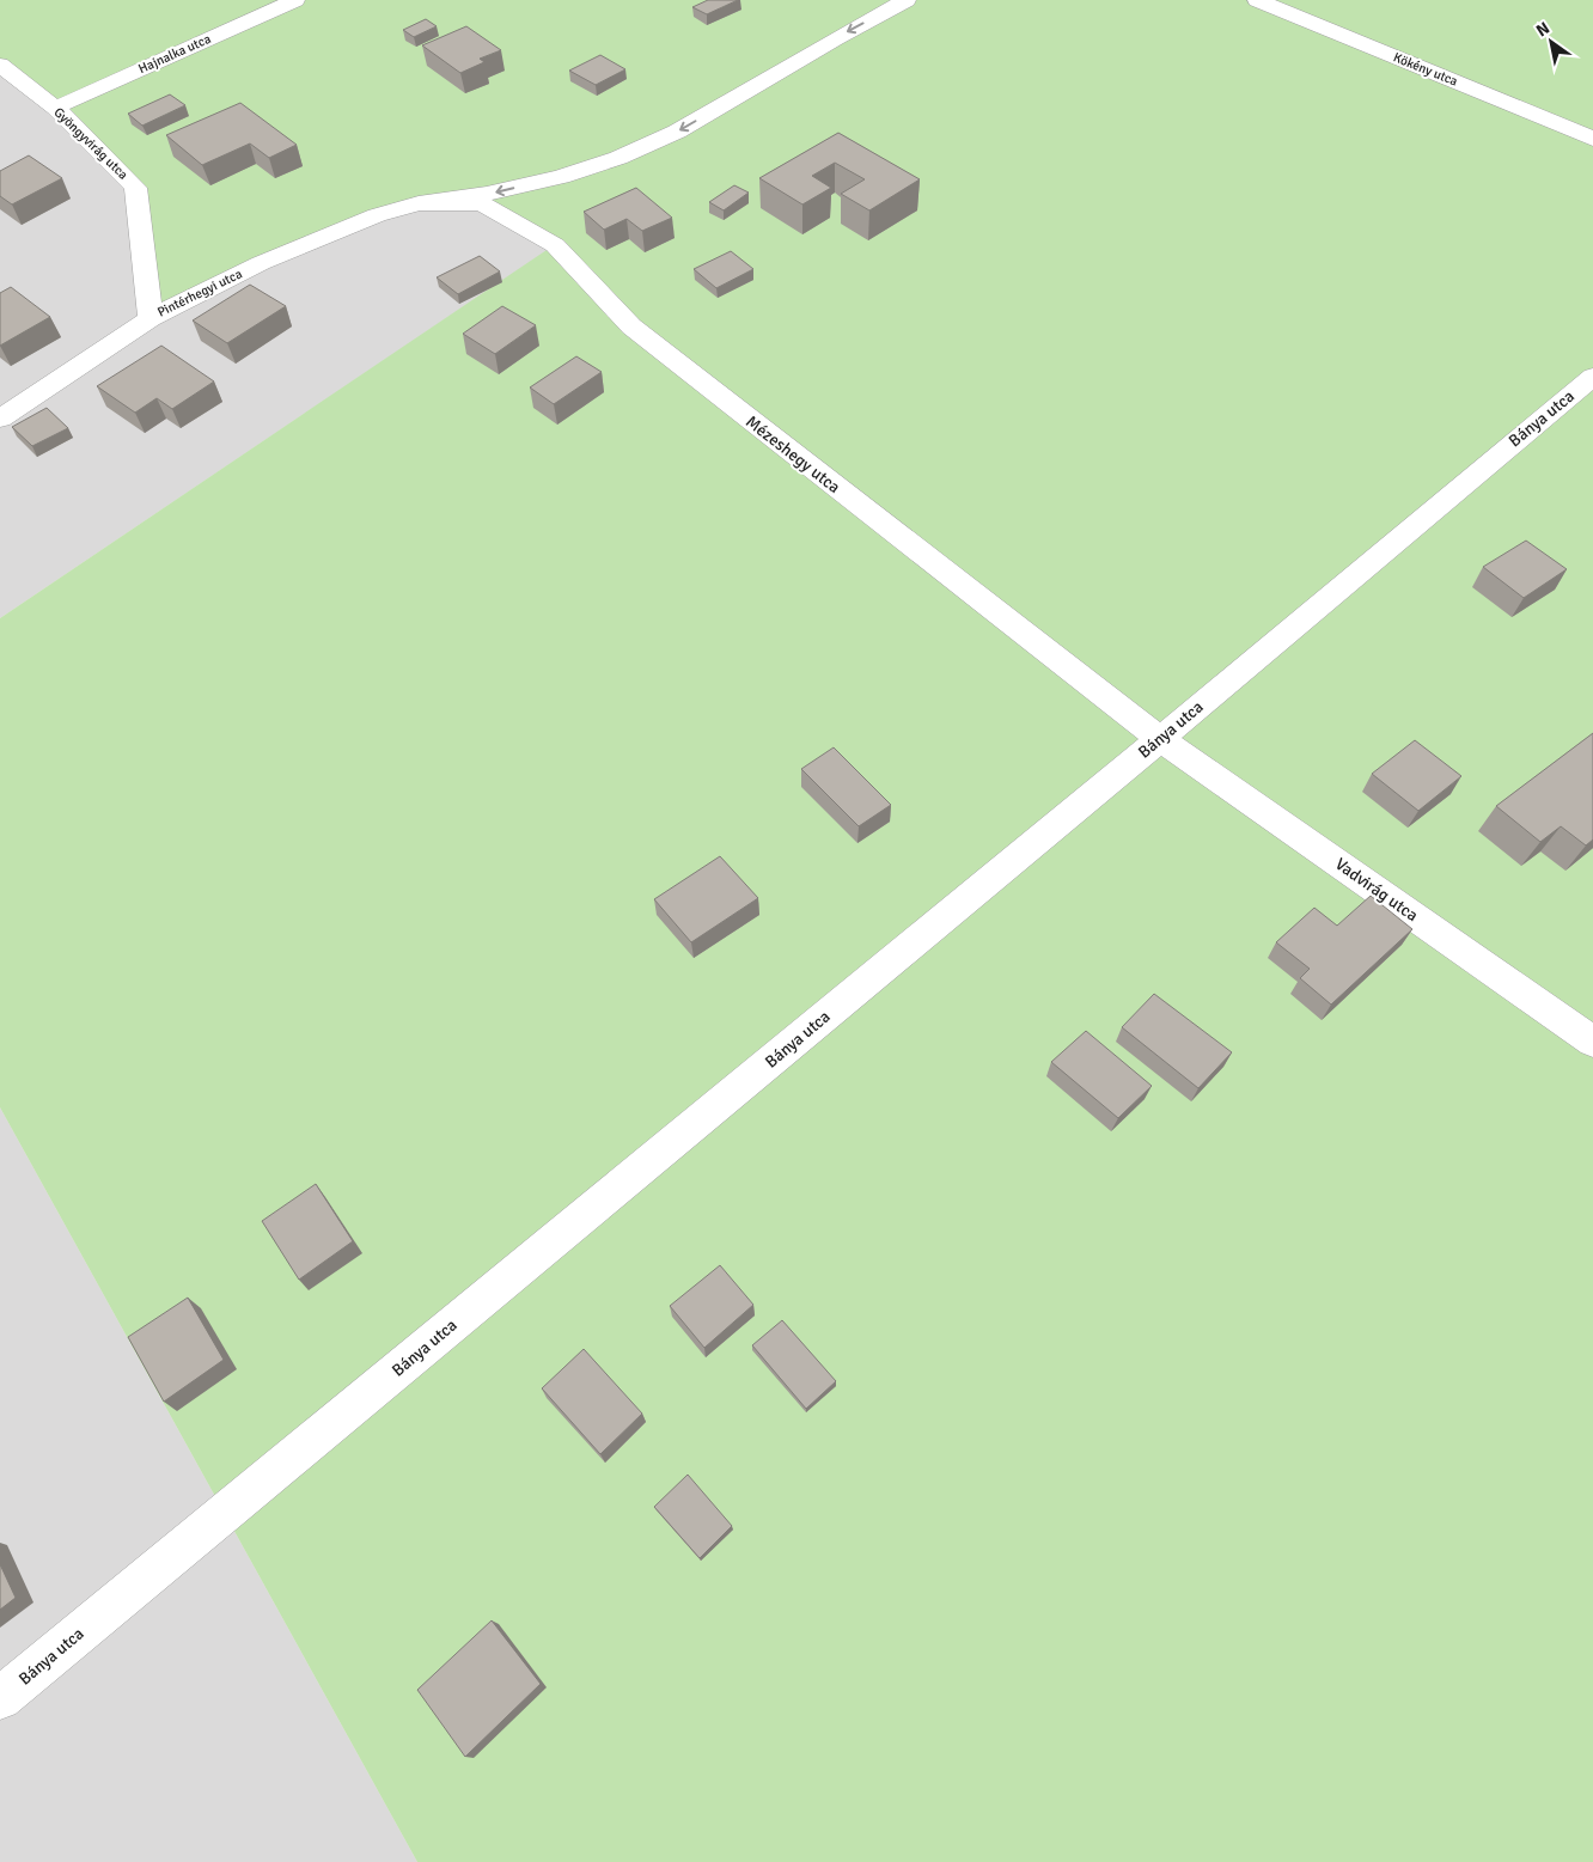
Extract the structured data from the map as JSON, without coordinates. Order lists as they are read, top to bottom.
{
  "streets": {
    "street": [
      "Hajnalka utca",
      "Kökény utca",
      "Gyöngyvirág utca",
      "Pintérhegyi utca",
      "Bánya utca",
      "Mézeshegy utca",
      "Vadvirág utca"
    ]
  },
  "crossings": [
    ["Hajnalka utca", "Gyöngyvirág utca"],
    ["Gyöngyvirág utca", "Pintérhegyi utca"],
    ["Pintérhegyi utca", "Mézeshegy utca"],
    ["Bánya utca", "Mézeshegy utca"],
    ["Bánya utca", "Vadvirág utca"],
    ["Mézeshegy utca", "Vadvirág utca"]
  ],
  "north": "top left"
}
